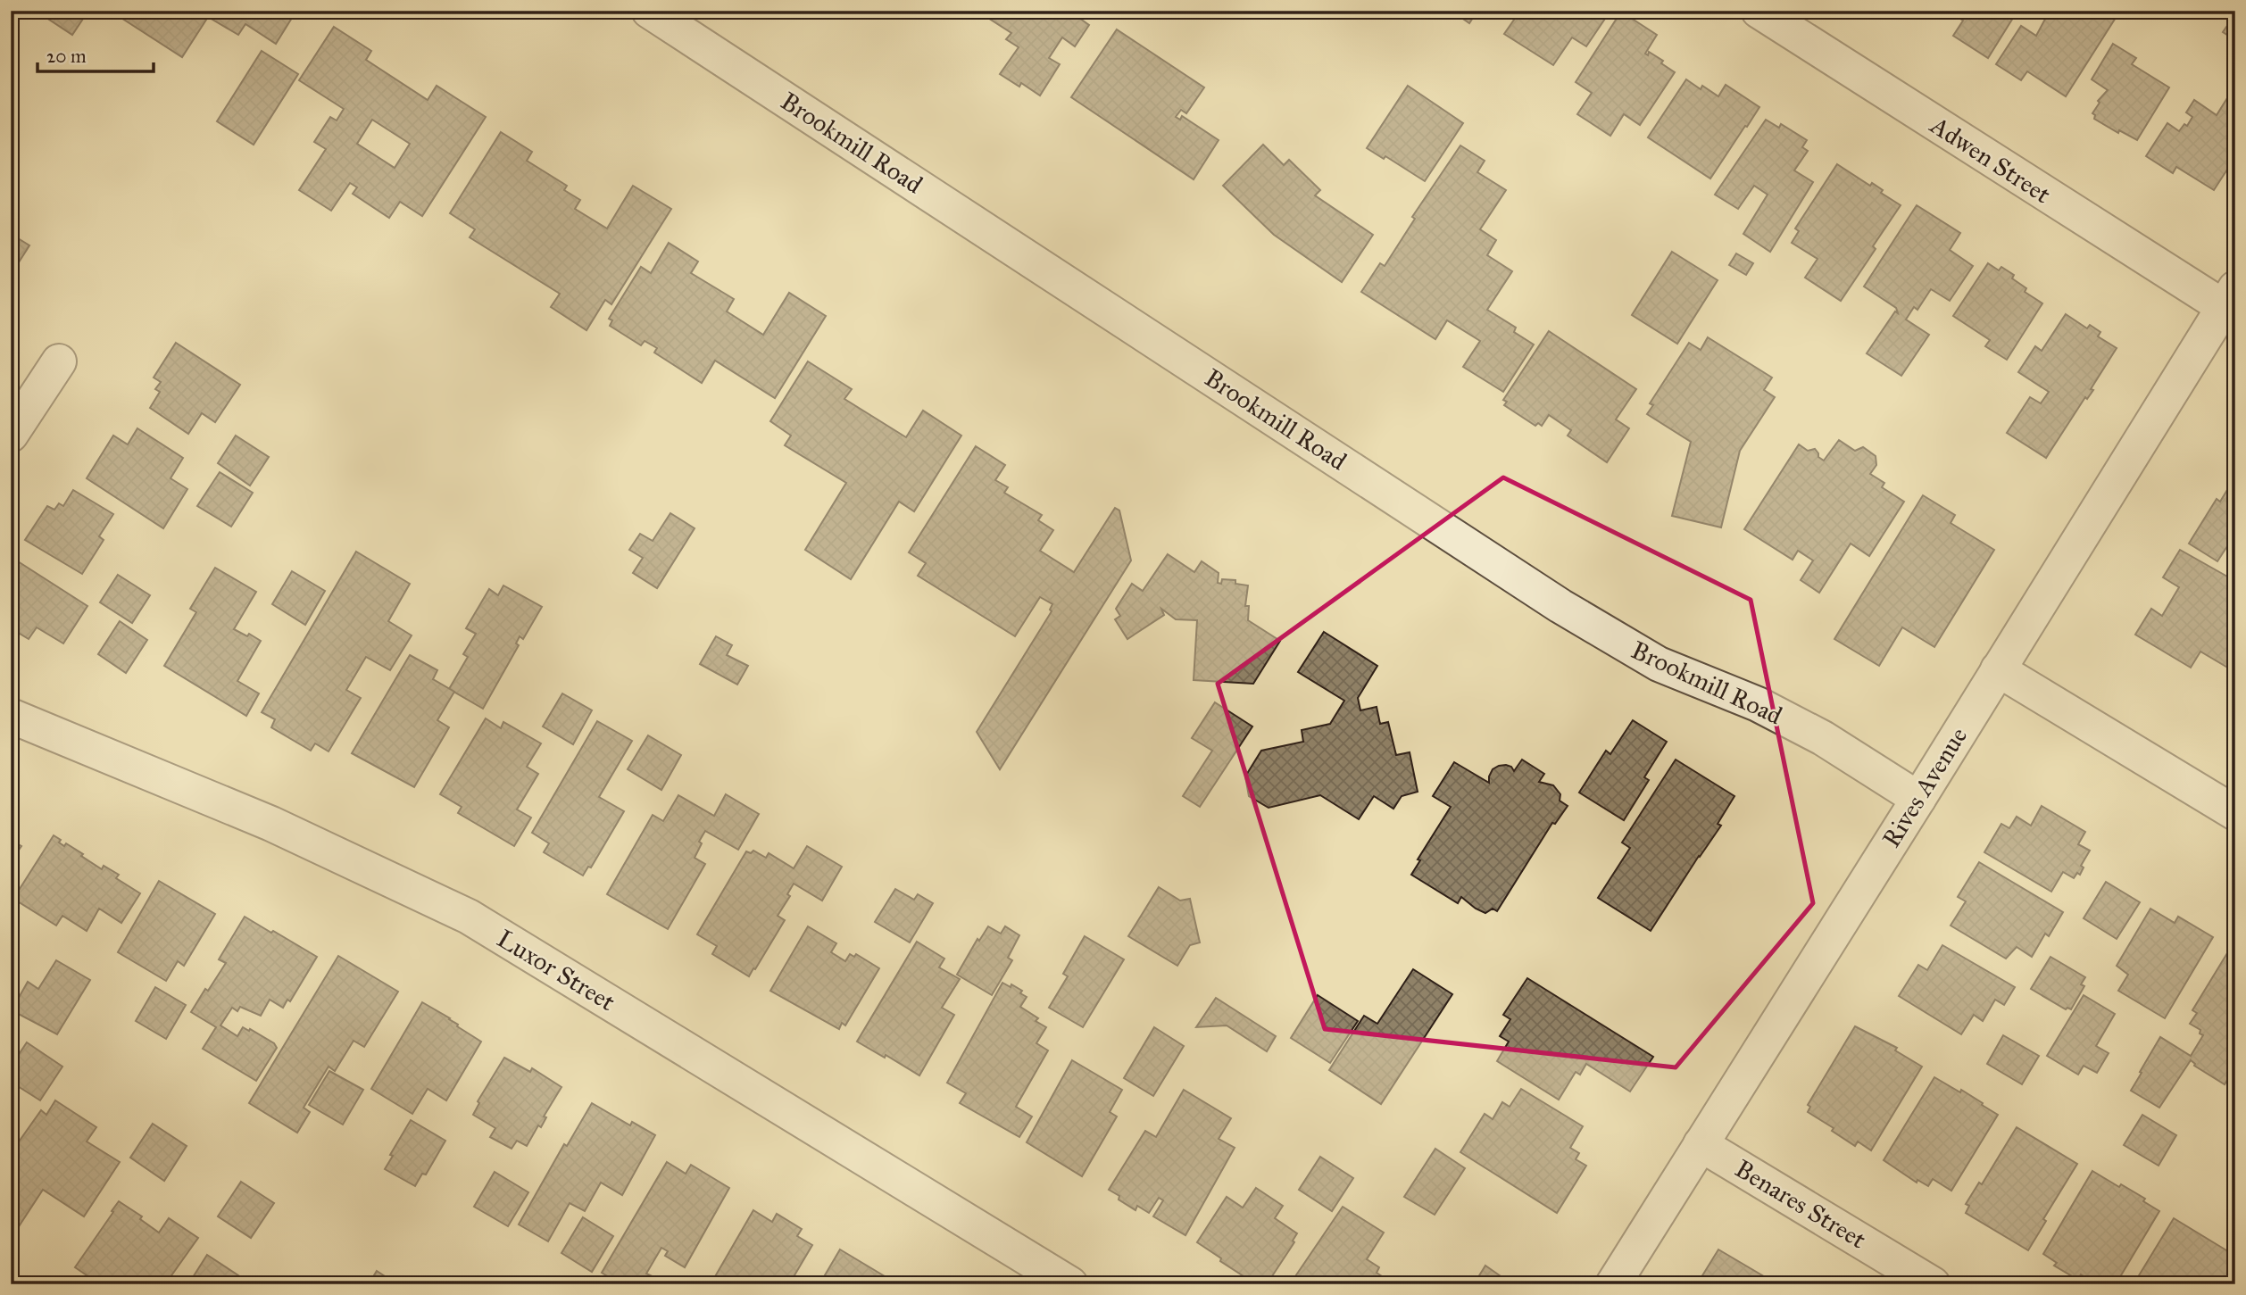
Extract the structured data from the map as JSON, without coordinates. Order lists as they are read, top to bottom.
{
  "streets": {
    "street": [
      "Brookmill Road",
      "Adwen Street",
      "Rives Avenue",
      "Luxor Street",
      "Benares Street"
    ]
  },
  "crossings": [
    ["Brookmill Road", "Rives Avenue"],
    ["Adwen Street", "Rives Avenue"],
    ["Rives Avenue", "Benares Street"]
  ],
  "scale_bar": "20 m"
}
